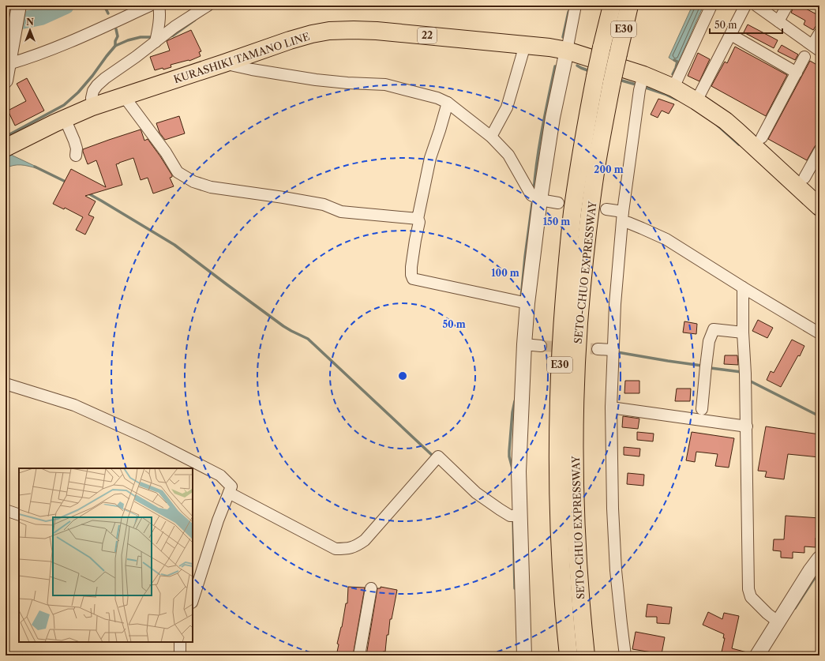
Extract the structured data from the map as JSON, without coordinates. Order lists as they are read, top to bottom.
{
  "streets": {
    "main road": [
      "E30",
      "22",
      "KURASHIKI TAMANO LINE",
      "SETO-CHUO EXPRESSWAY"
    ]
  },
  "scale_bar": "50 m",
  "north": "top",
  "rings": [
    "200 m",
    "150 m",
    "100 m",
    "50 m"
  ]
}
